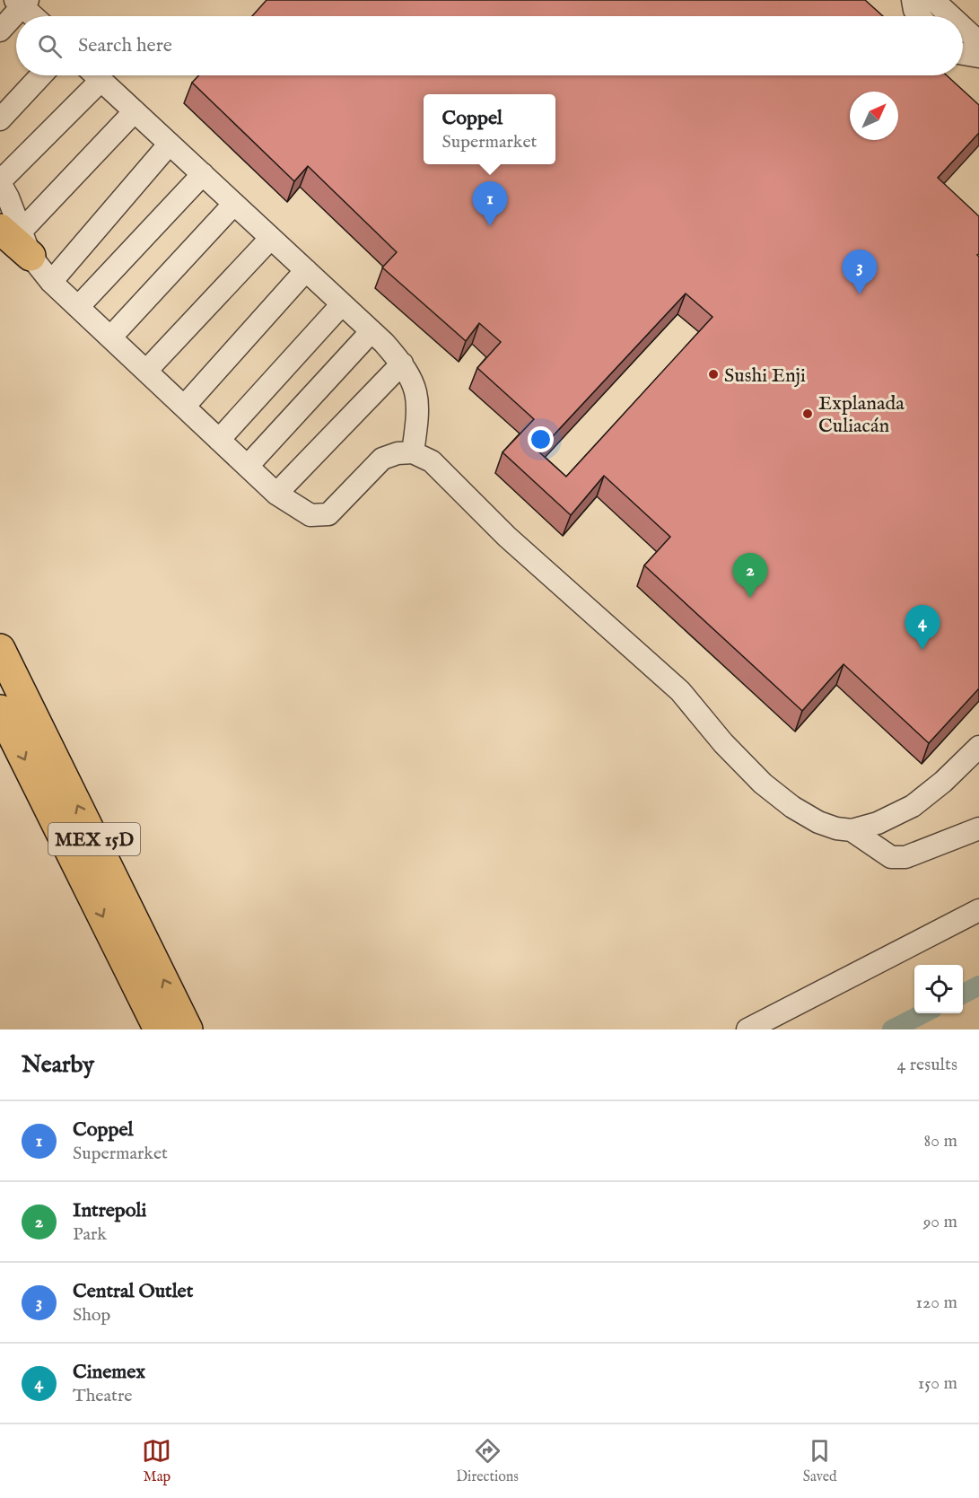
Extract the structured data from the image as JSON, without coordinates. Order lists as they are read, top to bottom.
{
  "streets": {
    "highway": ["MEX 15D"]
  },
  "places": ["Sushi Enji", "Explanada Culiacán"],
  "north": "top right",
  "page": {
    "search": "Search here",
    "popup": ["Coppel", "Supermarket"],
    "pins": [
      "1",
      "3",
      "2",
      "4"
    ],
    "heading": ["Nearby", "4 results"],
    "list": [
      {
        "mark": "1",
        "name": "Coppel",
        "note": "Supermarket",
        "value": "80 m"
      },
      {
        "mark": "2",
        "name": "Intrepoli",
        "note": "Park",
        "value": "90 m"
      },
      {
        "mark": "3",
        "name": "Central Outlet",
        "note": "Shop",
        "value": "120 m"
      },
      {
        "mark": "4",
        "name": "Cinemex",
        "note": "Theatre",
        "value": "150 m"
      }
    ],
    "nav": ["Map", "Directions", "Saved"]
  }
}
